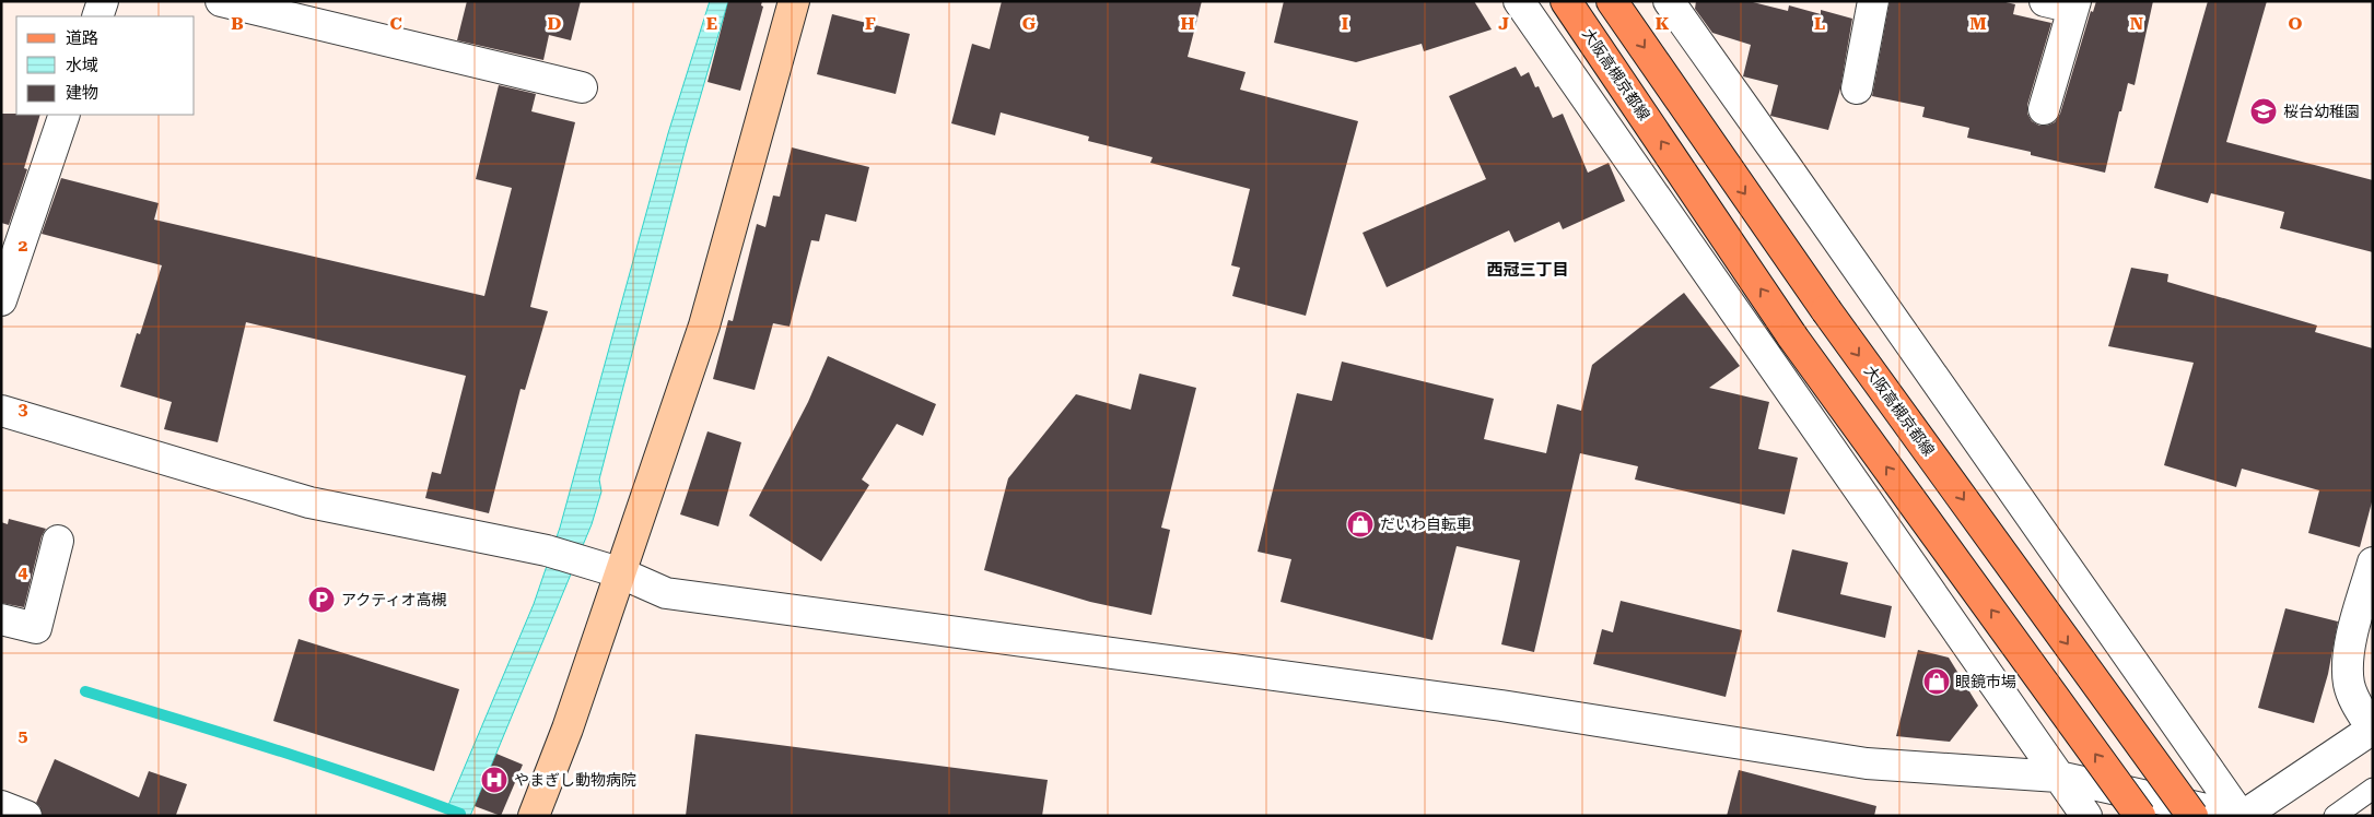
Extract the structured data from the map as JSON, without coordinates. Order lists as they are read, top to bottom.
{
  "streets": {
    "main road": ["大阪高槻京都線"]
  },
  "districts": ["西冠三丁目"],
  "places": {
    "school or university": ["桜台幼稚園"],
    "shop": ["だいわ自転車", "眼鏡市場"],
    "parking": ["アクティオ高槻"],
    "hospital": ["やまぎし動物病院"]
  },
  "legend": ["道路", "水域", "建物"],
  "grid": {
    "columns": [
      "B",
      "C",
      "D",
      "E",
      "F",
      "G",
      "H",
      "I",
      "J",
      "K",
      "L",
      "M",
      "N",
      "O"
    ],
    "rows": [
      "2",
      "3",
      "4",
      "5"
    ]
  }
}
